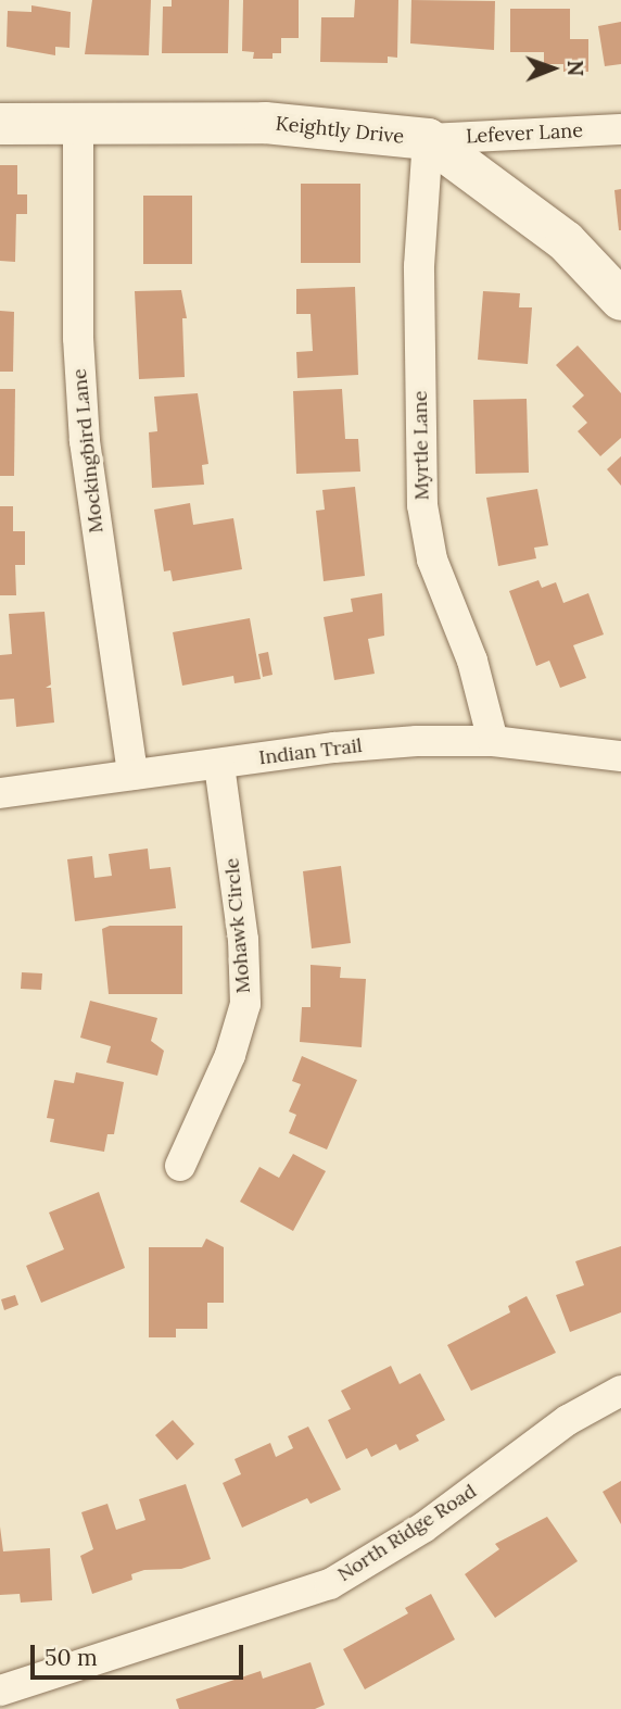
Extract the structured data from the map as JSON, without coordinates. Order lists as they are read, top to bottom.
{
  "streets": {
    "street": [
      "Keightly Drive",
      "Lefever Lane",
      "Myrtle Lane",
      "Mockingbird Lane",
      "Indian Trail",
      "Mohawk Circle",
      "North Ridge Road"
    ]
  },
  "crossings": [
    ["Keightly Drive", "Lefever Lane"],
    ["Keightly Drive", "Myrtle Lane"],
    ["Keightly Drive", "Mockingbird Lane"],
    ["Lefever Lane", "Myrtle Lane"],
    ["Myrtle Lane", "Indian Trail"],
    ["Mockingbird Lane", "Indian Trail"],
    ["Indian Trail", "Mohawk Circle"]
  ],
  "scale_bar": "50 m",
  "north": "right"
}
